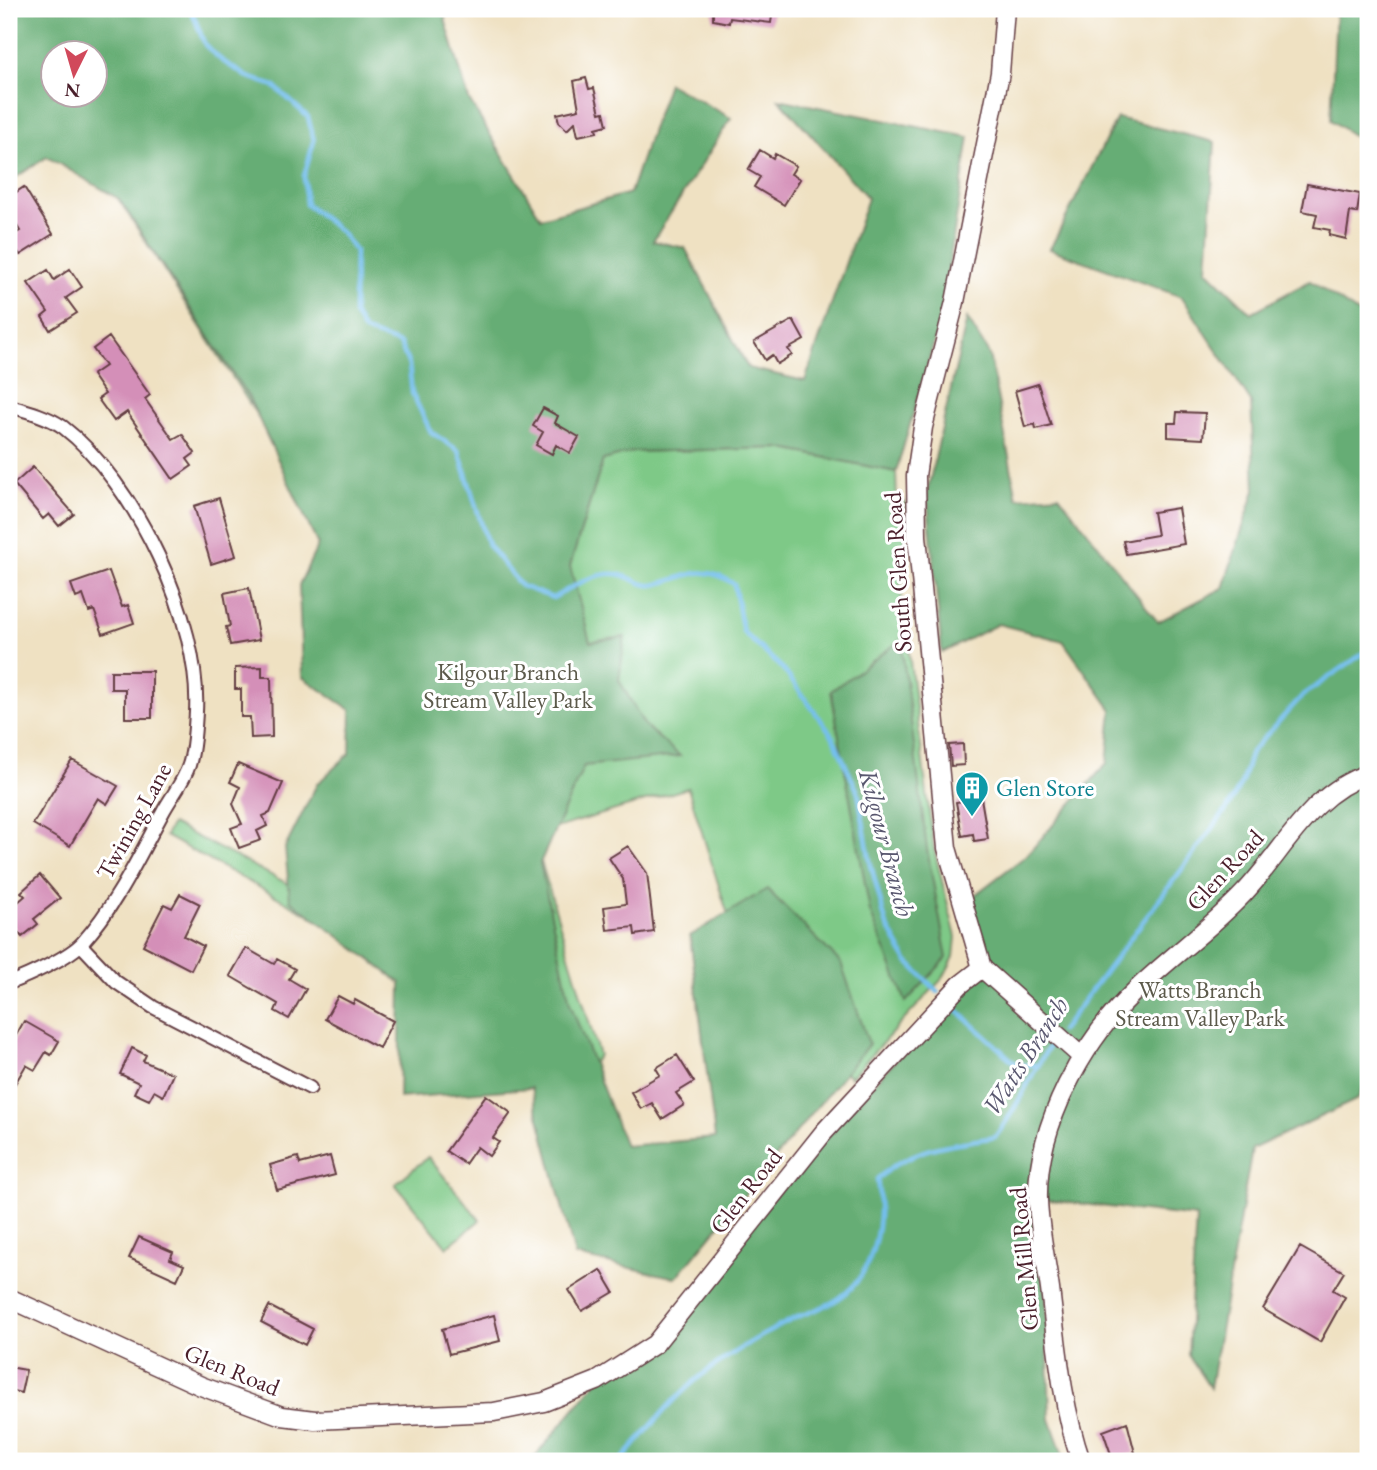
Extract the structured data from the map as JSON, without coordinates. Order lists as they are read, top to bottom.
{
  "streets": {
    "main road": ["South Glen Road", "Glen Road", "Glen Mill Road"],
    "street": ["Twining Lane"]
  },
  "crossings": [
    ["South Glen Road", "Glen Road"],
    ["Glen Road", "Glen Mill Road"]
  ],
  "water": ["Kilgour Branch", "Watts Branch"],
  "parks": ["Kilgour Branch Stream Valley Park", "Watts Branch Stream Valley Park"],
  "places": {
    "building": ["Glen Store"]
  },
  "north": "bottom"
}
